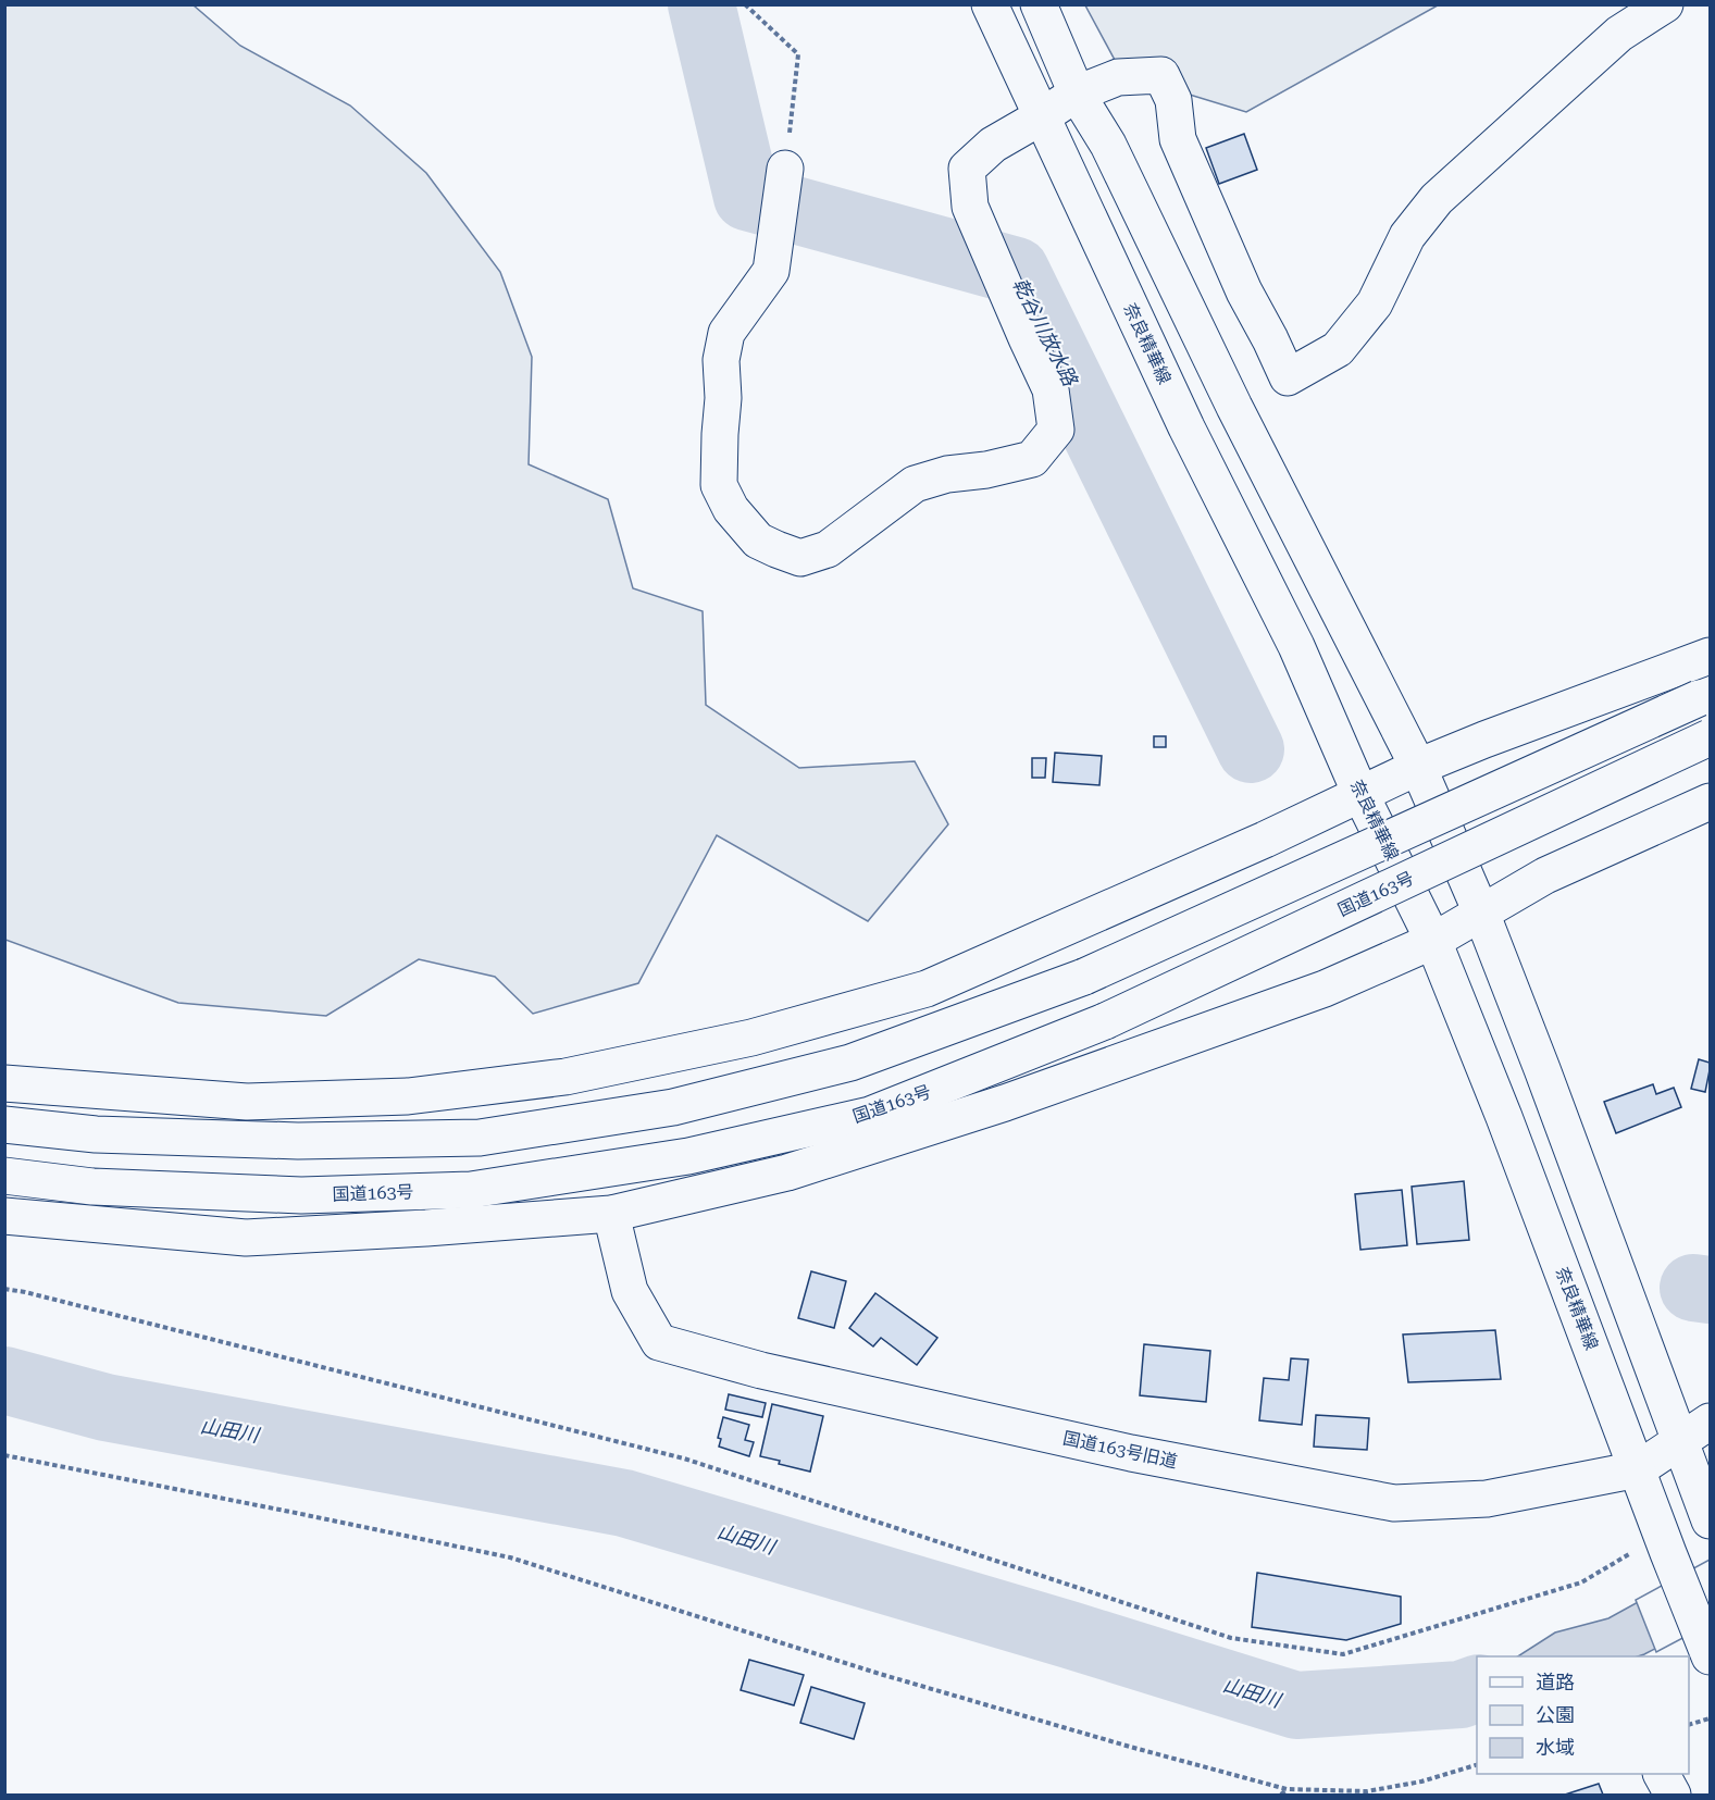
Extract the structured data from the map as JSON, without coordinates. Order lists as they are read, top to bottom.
{
  "streets": {
    "main road": ["奈良精華線", "国道163号", "国道163号旧道"]
  },
  "crossings": [
    ["奈良精華線", "国道163号旧道"]
  ],
  "water": ["乾谷川放水路", "山田川"],
  "legend": ["道路", "公園", "水域"]
}
